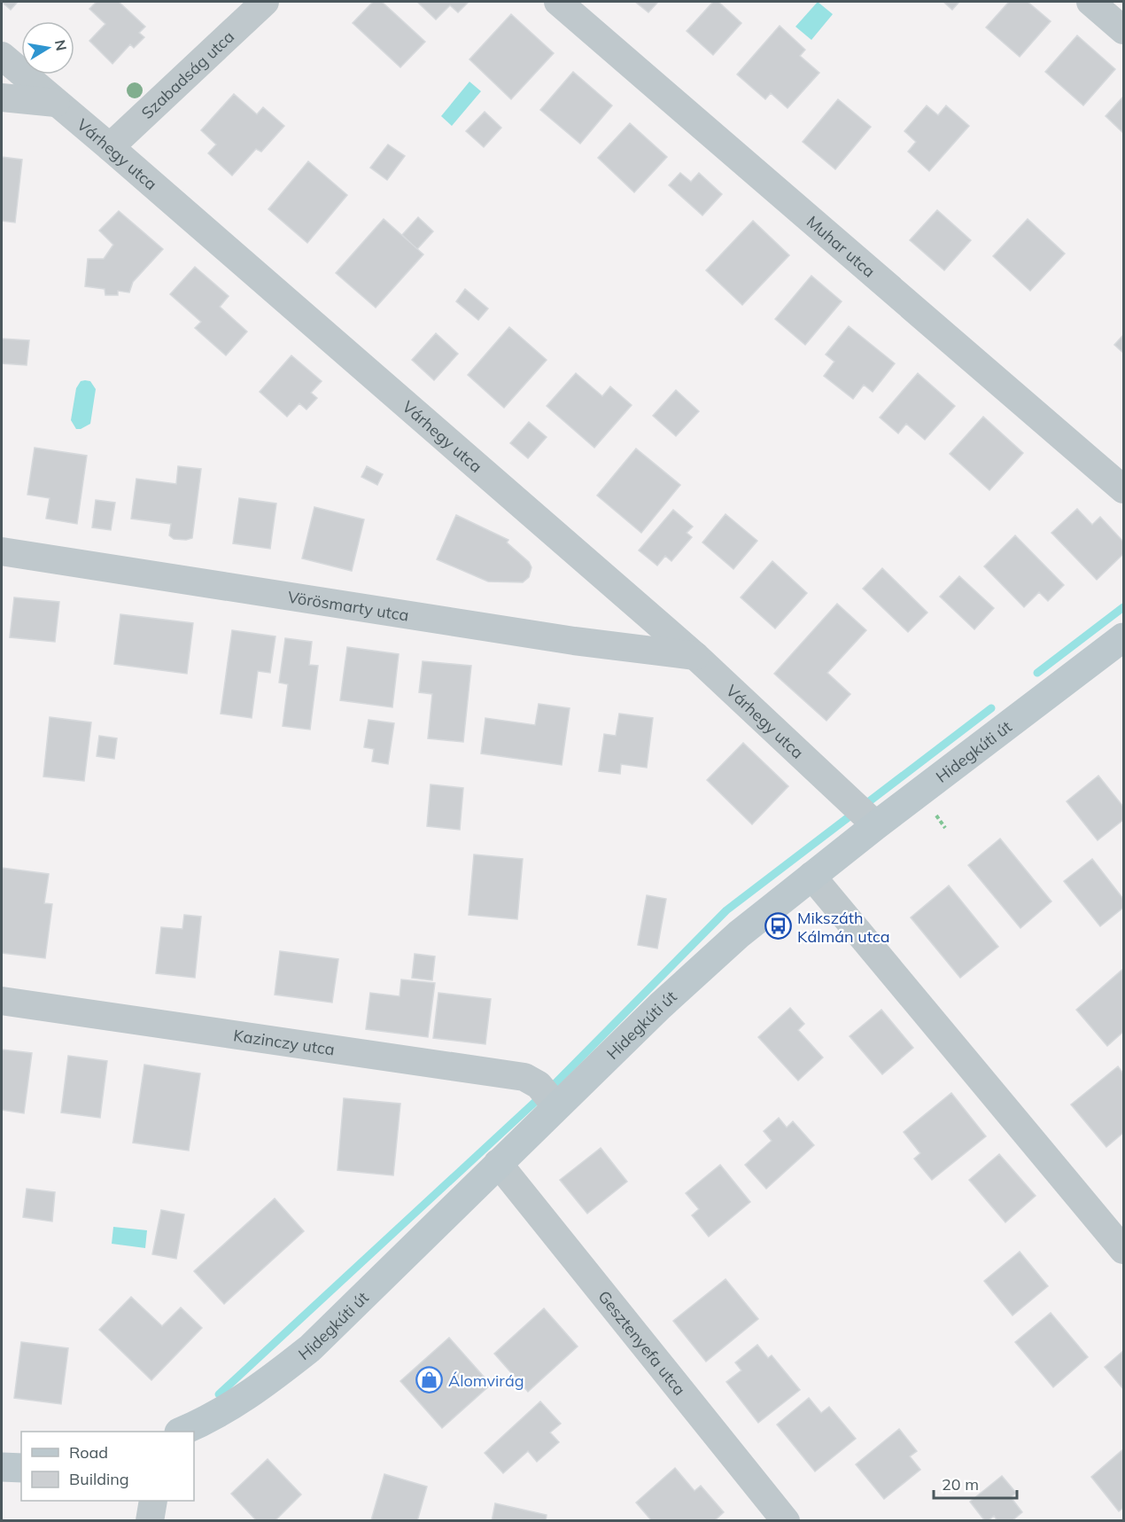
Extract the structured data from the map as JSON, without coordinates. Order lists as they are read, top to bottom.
{
  "streets": {
    "main road": ["Hidegkúti út"],
    "street": [
      "Szabadság utca",
      "Várhegy utca",
      "Muhar utca",
      "Vörösmarty utca",
      "Kazinczy utca",
      "Gesztenyefa utca"
    ]
  },
  "crossings": [
    ["Szabadság utca", "Várhegy utca"],
    ["Várhegy utca", "Vörösmarty utca"],
    ["Várhegy utca", "Hidegkúti út"],
    ["Hidegkúti út", "Kazinczy utca"],
    ["Hidegkúti út", "Gesztenyefa utca"]
  ],
  "places": {
    "bus stop": ["Mikszáth Kálmán utca"],
    "shop": ["Álomvirág"]
  },
  "legend": ["Road", "Building"],
  "scale_bar": "20 m",
  "north": "right"
}
